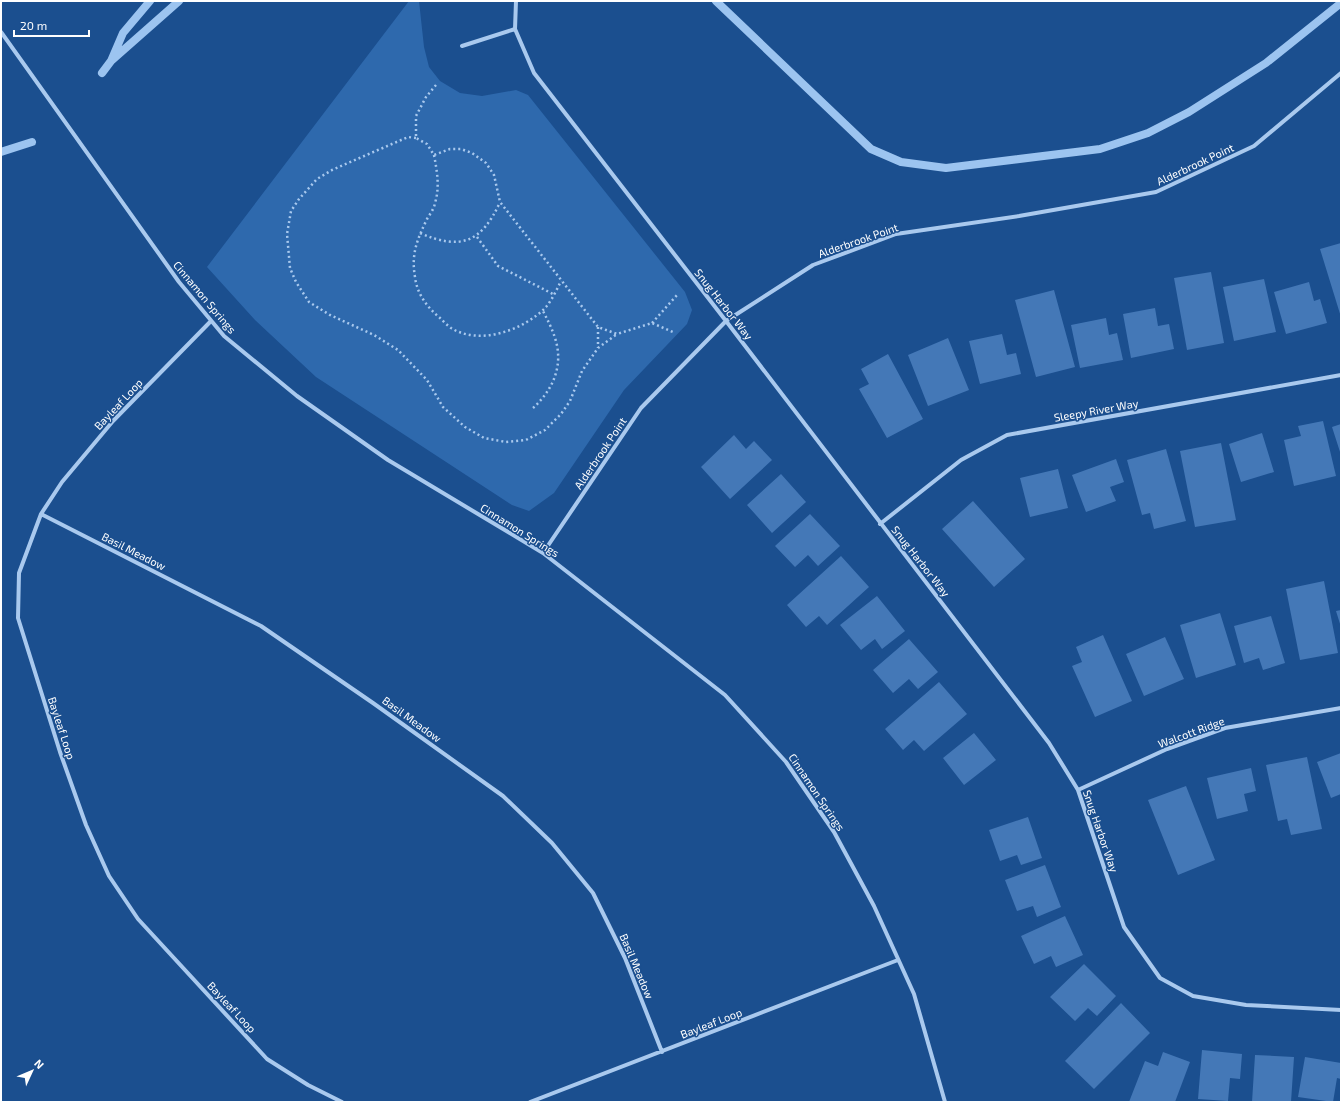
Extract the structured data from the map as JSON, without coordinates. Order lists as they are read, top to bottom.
{
  "streets": {
    "street": [
      "Alderbrook Point",
      "Cinnamon Springs",
      "Snug Harbor Way",
      "Bayleaf Loop",
      "Sleepy River Way",
      "Basil Meadow",
      "Walcott Ridge"
    ]
  },
  "crossings": [
    ["Alderbrook Point", "Cinnamon Springs"],
    ["Alderbrook Point", "Snug Harbor Way"],
    ["Cinnamon Springs", "Bayleaf Loop"],
    ["Snug Harbor Way", "Sleepy River Way"],
    ["Snug Harbor Way", "Walcott Ridge"],
    ["Bayleaf Loop", "Basil Meadow"]
  ],
  "scale_bar": "20 m",
  "north": "top right"
}
